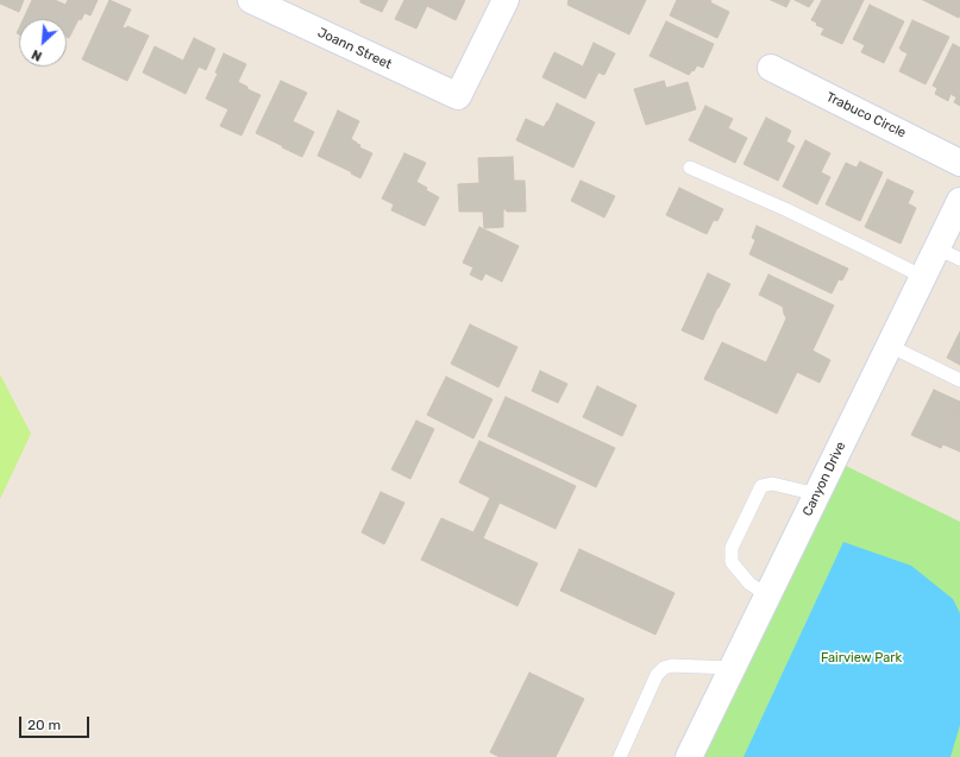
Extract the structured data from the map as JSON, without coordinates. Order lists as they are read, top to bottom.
{
  "streets": {
    "street": ["Joann Street", "Trabuco Circle", "Canyon Drive"]
  },
  "parks": ["Fairview Park"],
  "scale_bar": "20 m",
  "north": "bottom left"
}
